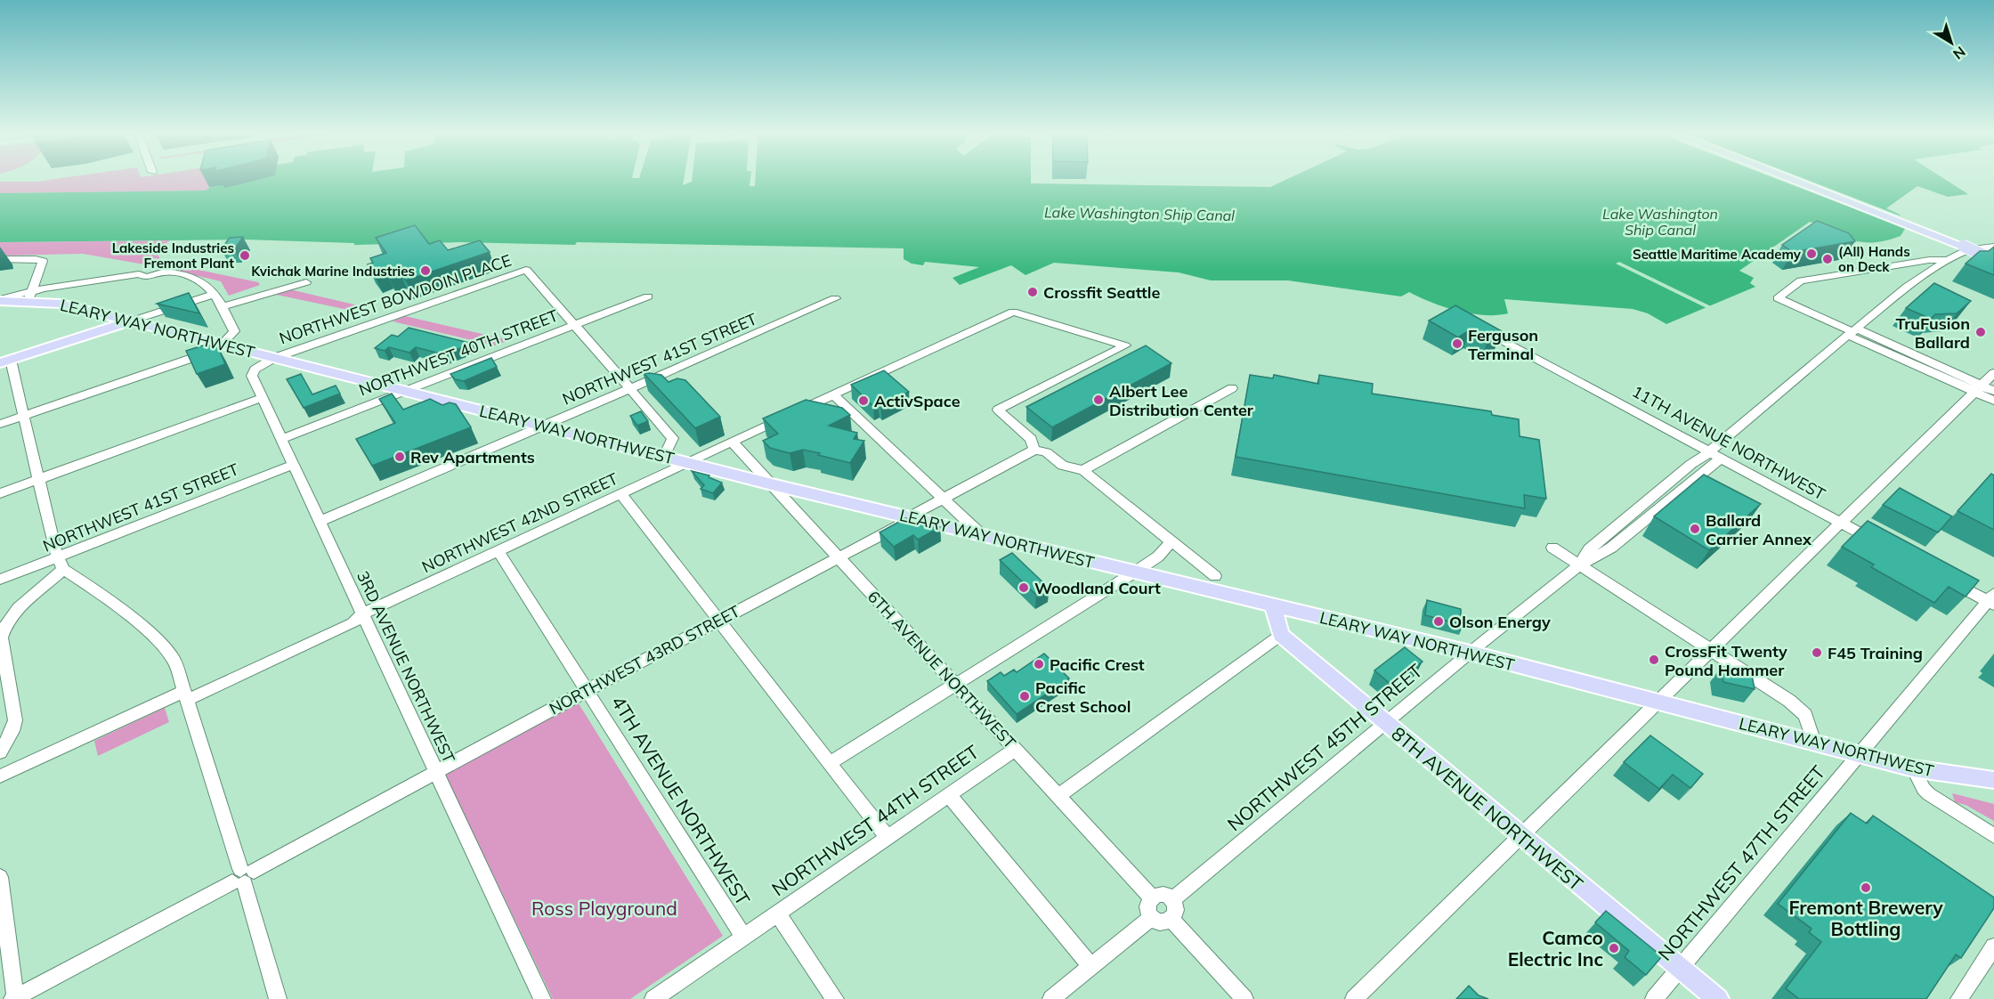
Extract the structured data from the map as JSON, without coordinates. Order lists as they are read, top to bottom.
{
  "streets": {
    "main road": ["LEARY WAY NORTHWEST", "8TH AVENUE NORTHWEST"],
    "street": [
      "NORTHWEST BOWDOIN PLACE",
      "NORTHWEST 40TH STREET",
      "NORTHWEST 41ST STREET",
      "11TH AVENUE NORTHWEST",
      "NORTHWEST 42ND STREET",
      "NORTHWEST 43RD STREET",
      "3RD AVENUE NORTHWEST",
      "6TH AVENUE NORTHWEST",
      "NORTHWEST 45TH STREET",
      "4TH AVENUE NORTHWEST",
      "NORTHWEST 44TH STREET",
      "NORTHWEST 47TH STREET"
    ]
  },
  "crossings": [
    ["NORTHWEST BOWDOIN PLACE", "LEARY WAY NORTHWEST"],
    ["NORTHWEST BOWDOIN PLACE", "NORTHWEST 40TH STREET"],
    ["NORTHWEST BOWDOIN PLACE", "3RD AVENUE NORTHWEST"],
    ["LEARY WAY NORTHWEST", "NORTHWEST 40TH STREET"],
    ["LEARY WAY NORTHWEST", "NORTHWEST 41ST STREET"],
    ["LEARY WAY NORTHWEST", "NORTHWEST 42ND STREET"],
    ["LEARY WAY NORTHWEST", "NORTHWEST 43RD STREET"],
    ["LEARY WAY NORTHWEST", "3RD AVENUE NORTHWEST"],
    ["LEARY WAY NORTHWEST", "6TH AVENUE NORTHWEST"],
    ["LEARY WAY NORTHWEST", "NORTHWEST 45TH STREET"],
    ["LEARY WAY NORTHWEST", "NORTHWEST 47TH STREET"],
    ["NORTHWEST 40TH STREET", "3RD AVENUE NORTHWEST"],
    ["NORTHWEST 41ST STREET", "3RD AVENUE NORTHWEST"],
    ["11TH AVENUE NORTHWEST", "NORTHWEST 45TH STREET"],
    ["NORTHWEST 42ND STREET", "NORTHWEST 43RD STREET"],
    ["NORTHWEST 42ND STREET", "3RD AVENUE NORTHWEST"],
    ["NORTHWEST 42ND STREET", "6TH AVENUE NORTHWEST"],
    ["NORTHWEST 42ND STREET", "4TH AVENUE NORTHWEST"],
    ["NORTHWEST 43RD STREET", "3RD AVENUE NORTHWEST"],
    ["NORTHWEST 43RD STREET", "6TH AVENUE NORTHWEST"],
    ["NORTHWEST 43RD STREET", "4TH AVENUE NORTHWEST"],
    ["6TH AVENUE NORTHWEST", "NORTHWEST 45TH STREET"],
    ["6TH AVENUE NORTHWEST", "NORTHWEST 44TH STREET"],
    ["NORTHWEST 45TH STREET", "8TH AVENUE NORTHWEST"],
    ["4TH AVENUE NORTHWEST", "NORTHWEST 44TH STREET"],
    ["8TH AVENUE NORTHWEST", "NORTHWEST 47TH STREET"]
  ],
  "water": ["Lake Washington Ship Canal"],
  "parks": ["Ross Playground"],
  "places": [
    "Seattle Maritime Academy",
    "Lakeside Industries Fremont Plant",
    "(All) Hands on Deck",
    "Kvichak Marine Industries",
    "Crossfit Seattle",
    "TruFusion Ballard",
    "Ferguson Terminal",
    "Albert Lee Distribution Center",
    "ActivSpace",
    "Rev Apartments",
    "Ballard Carrier Annex",
    "Woodland Court",
    "Olson Energy",
    "F45 Training",
    "CrossFit Twenty Pound Hammer",
    "Pacific Crest",
    "Pacific Crest School",
    "Fremont Brewery Bottling",
    "Camco Electric Inc"
  ],
  "north": "bottom right"
}
